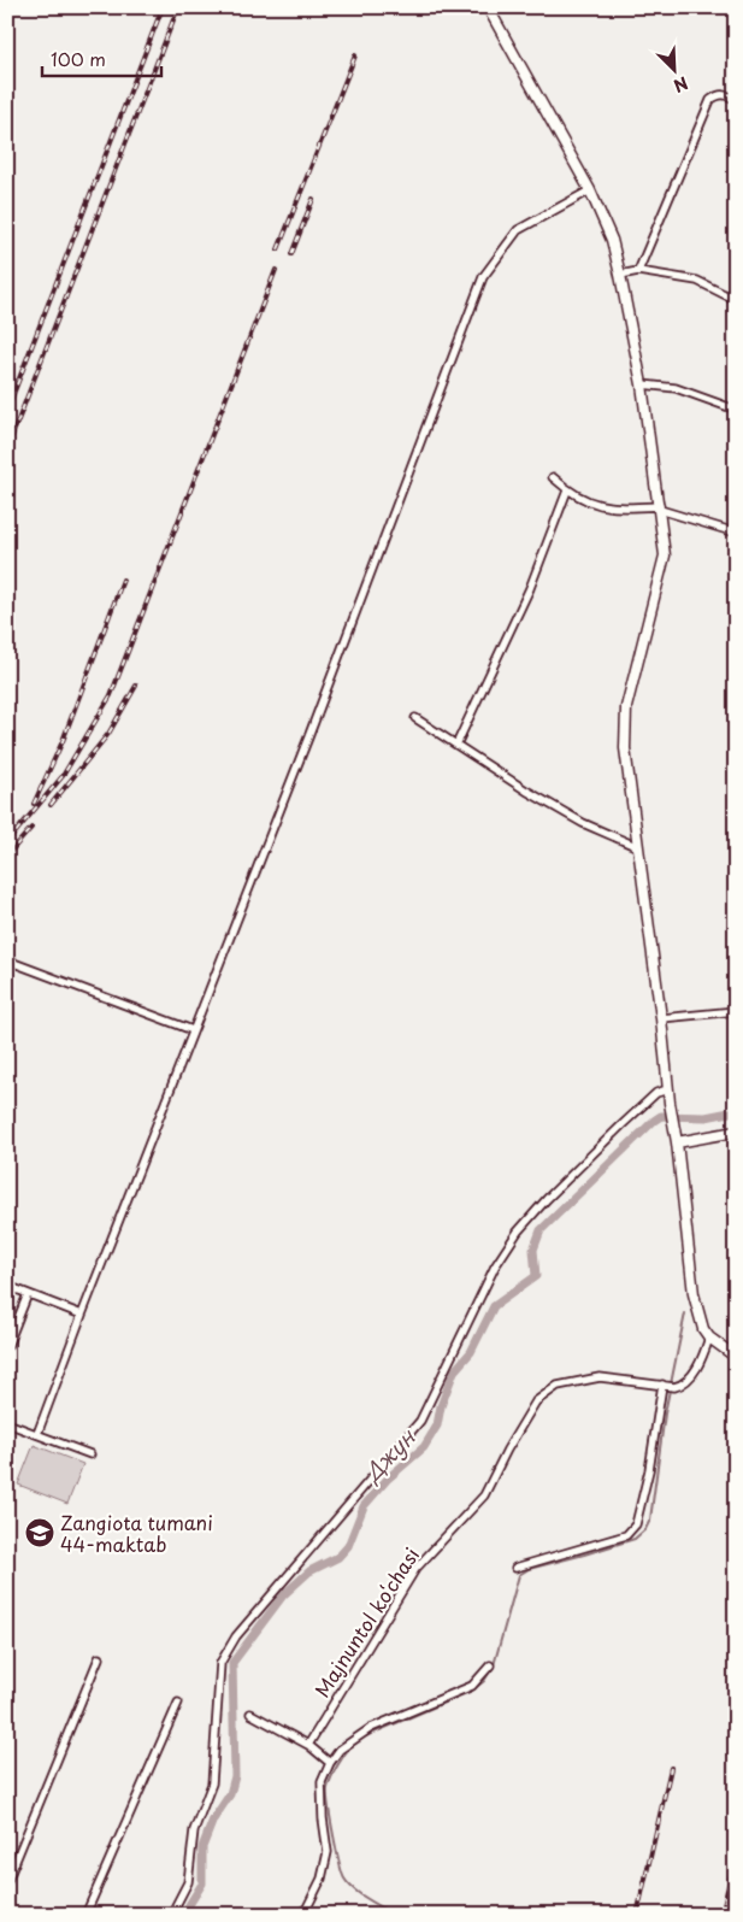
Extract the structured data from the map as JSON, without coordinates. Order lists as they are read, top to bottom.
{
  "streets": {
    "street": ["Majnuntol ko‘chasi"]
  },
  "water": ["Джун"],
  "places": {
    "school or university": ["Zangiota tumani 44-maktab"]
  },
  "scale_bar": "100 m",
  "north": "bottom right"
}
